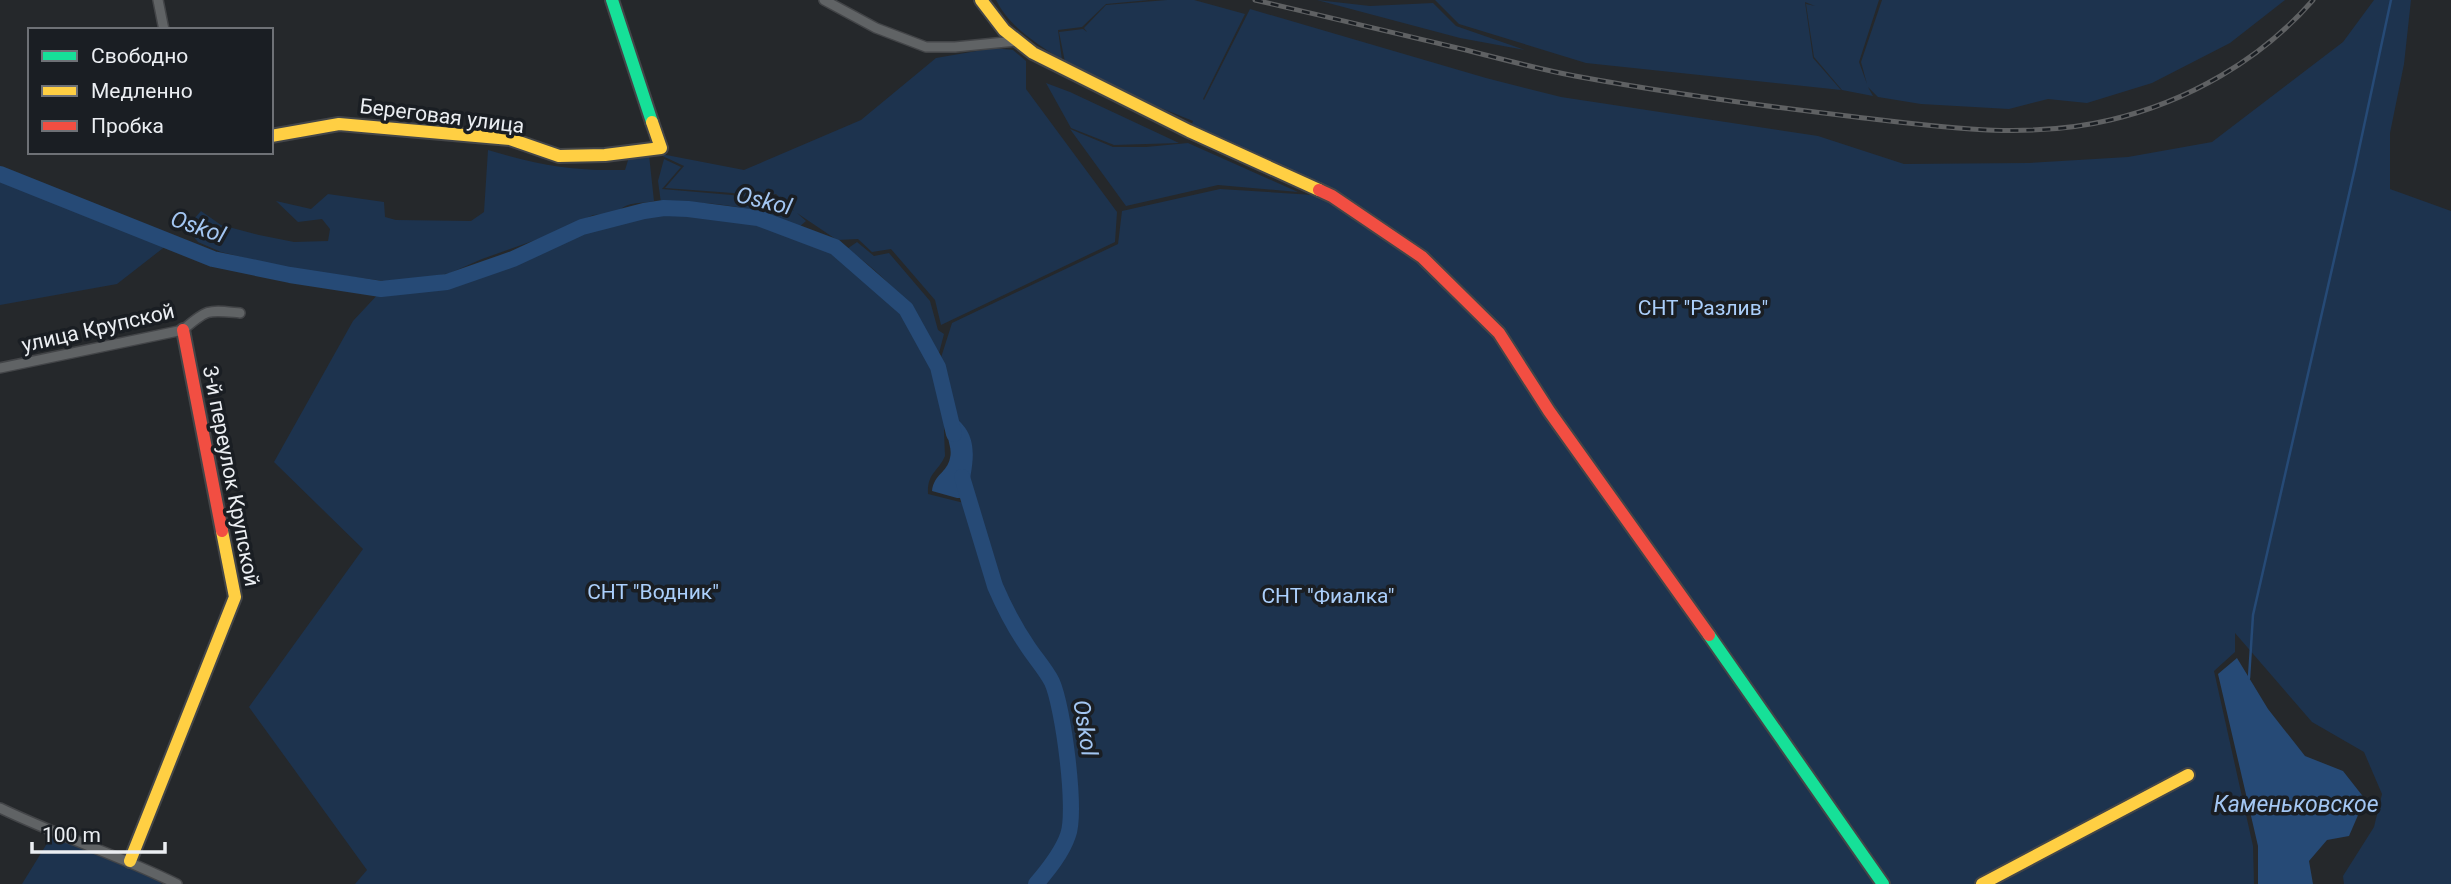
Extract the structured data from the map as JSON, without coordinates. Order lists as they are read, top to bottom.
{
  "streets": {
    "street": ["Береговая улица", "улица Крупской", "3-й переулок Крупской"]
  },
  "crossings": [
    ["улица Крупской", "3-й переулок Крупской"]
  ],
  "water": ["Oskol", "Каменьковское"],
  "parks": ["СНТ \"Разлив\"", "СНТ \"Водник\"", "СНТ \"Фиалка\""],
  "legend": ["Свободно", "Медленно", "Пробка"],
  "scale_bar": "100 m"
}
